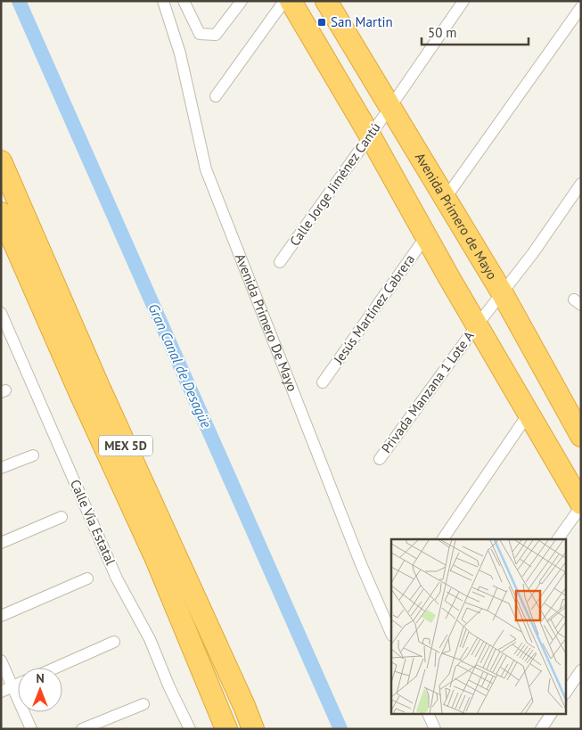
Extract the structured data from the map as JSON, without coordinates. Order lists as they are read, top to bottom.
{
  "streets": {
    "highway": ["Avenida Primero de Mayo", "MEX 5D"],
    "street": [
      "Calle Jorge Jiménez Cantú",
      "Jesús Martínez Cabrera",
      "Avenida Primero De Mayo",
      "Privada Manzana 1 Lote A",
      "Calle Vía Estatal"
    ]
  },
  "crossings": [
    ["Calle Jorge Jiménez Cantú", "Avenida Primero de Mayo"],
    ["Avenida Primero de Mayo", "Privada Manzana 1 Lote A"]
  ],
  "water": ["Gran Canal de Desagüe"],
  "places": {
    "transit": ["San Martin"]
  },
  "scale_bar": "50 m",
  "north": "top"
}
